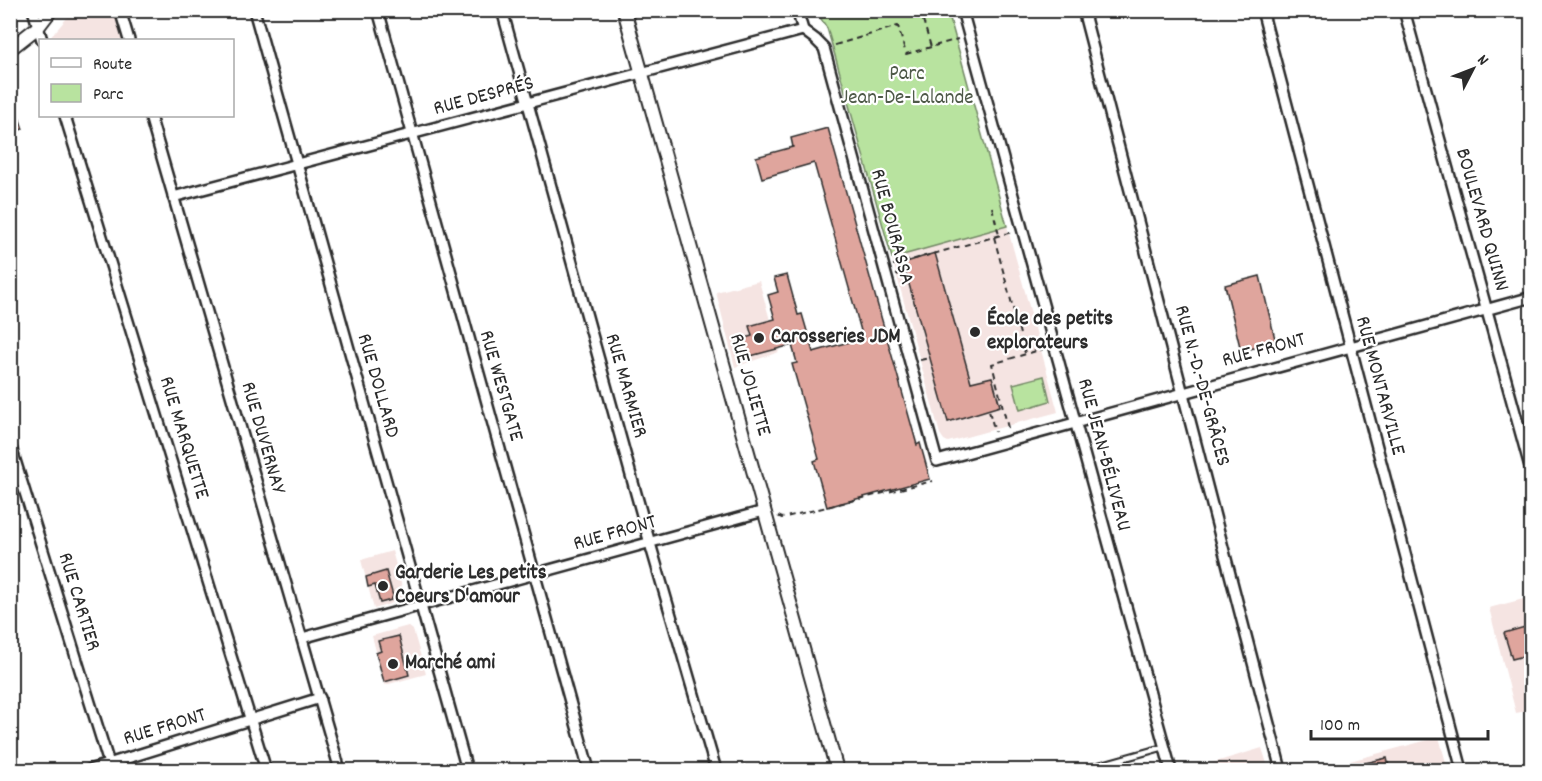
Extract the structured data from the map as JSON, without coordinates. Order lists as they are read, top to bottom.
{
  "streets": {
    "street": [
      "RUE DESPRÉS",
      "BOULEVARD QUINN",
      "RUE BOURASSA",
      "RUE FRONT",
      "RUE JOLIETTE",
      "RUE DOLLARD",
      "RUE WESTGATE",
      "RUE MARMIER",
      "RUE N.-D.-DE-GRÂCES",
      "RUE MONTARVILLE",
      "RUE MARQUETTE",
      "RUE DUVERNAY",
      "RUE JEAN-BÉLIVEAU",
      "RUE CARTIER"
    ]
  },
  "crossings": [
    ["RUE DESPRÉS", "RUE BOURASSA"],
    ["RUE DESPRÉS", "RUE JOLIETTE"],
    ["RUE DESPRÉS", "RUE DOLLARD"],
    ["RUE DESPRÉS", "RUE WESTGATE"],
    ["RUE DESPRÉS", "RUE MARMIER"],
    ["RUE DESPRÉS", "RUE DUVERNAY"],
    ["BOULEVARD QUINN", "RUE FRONT"],
    ["RUE BOURASSA", "RUE FRONT"],
    ["RUE FRONT", "RUE JOLIETTE"],
    ["RUE FRONT", "RUE DOLLARD"],
    ["RUE FRONT", "RUE WESTGATE"],
    ["RUE FRONT", "RUE MARMIER"],
    ["RUE FRONT", "RUE N.-D.-DE-GRÂCES"],
    ["RUE FRONT", "RUE MONTARVILLE"],
    ["RUE FRONT", "RUE MARQUETTE"],
    ["RUE FRONT", "RUE DUVERNAY"],
    ["RUE FRONT", "RUE JEAN-BÉLIVEAU"],
    ["RUE FRONT", "RUE CARTIER"]
  ],
  "parks": ["Parc Jean-De-Lalande"],
  "places": [
    "École des petits explorateurs",
    "Carosseries JDM",
    "Garderie Les petits Coeurs D'amour",
    "Marché ami"
  ],
  "legend": ["Route", "Parc"],
  "scale_bar": "100 m",
  "north": "top right"
}
